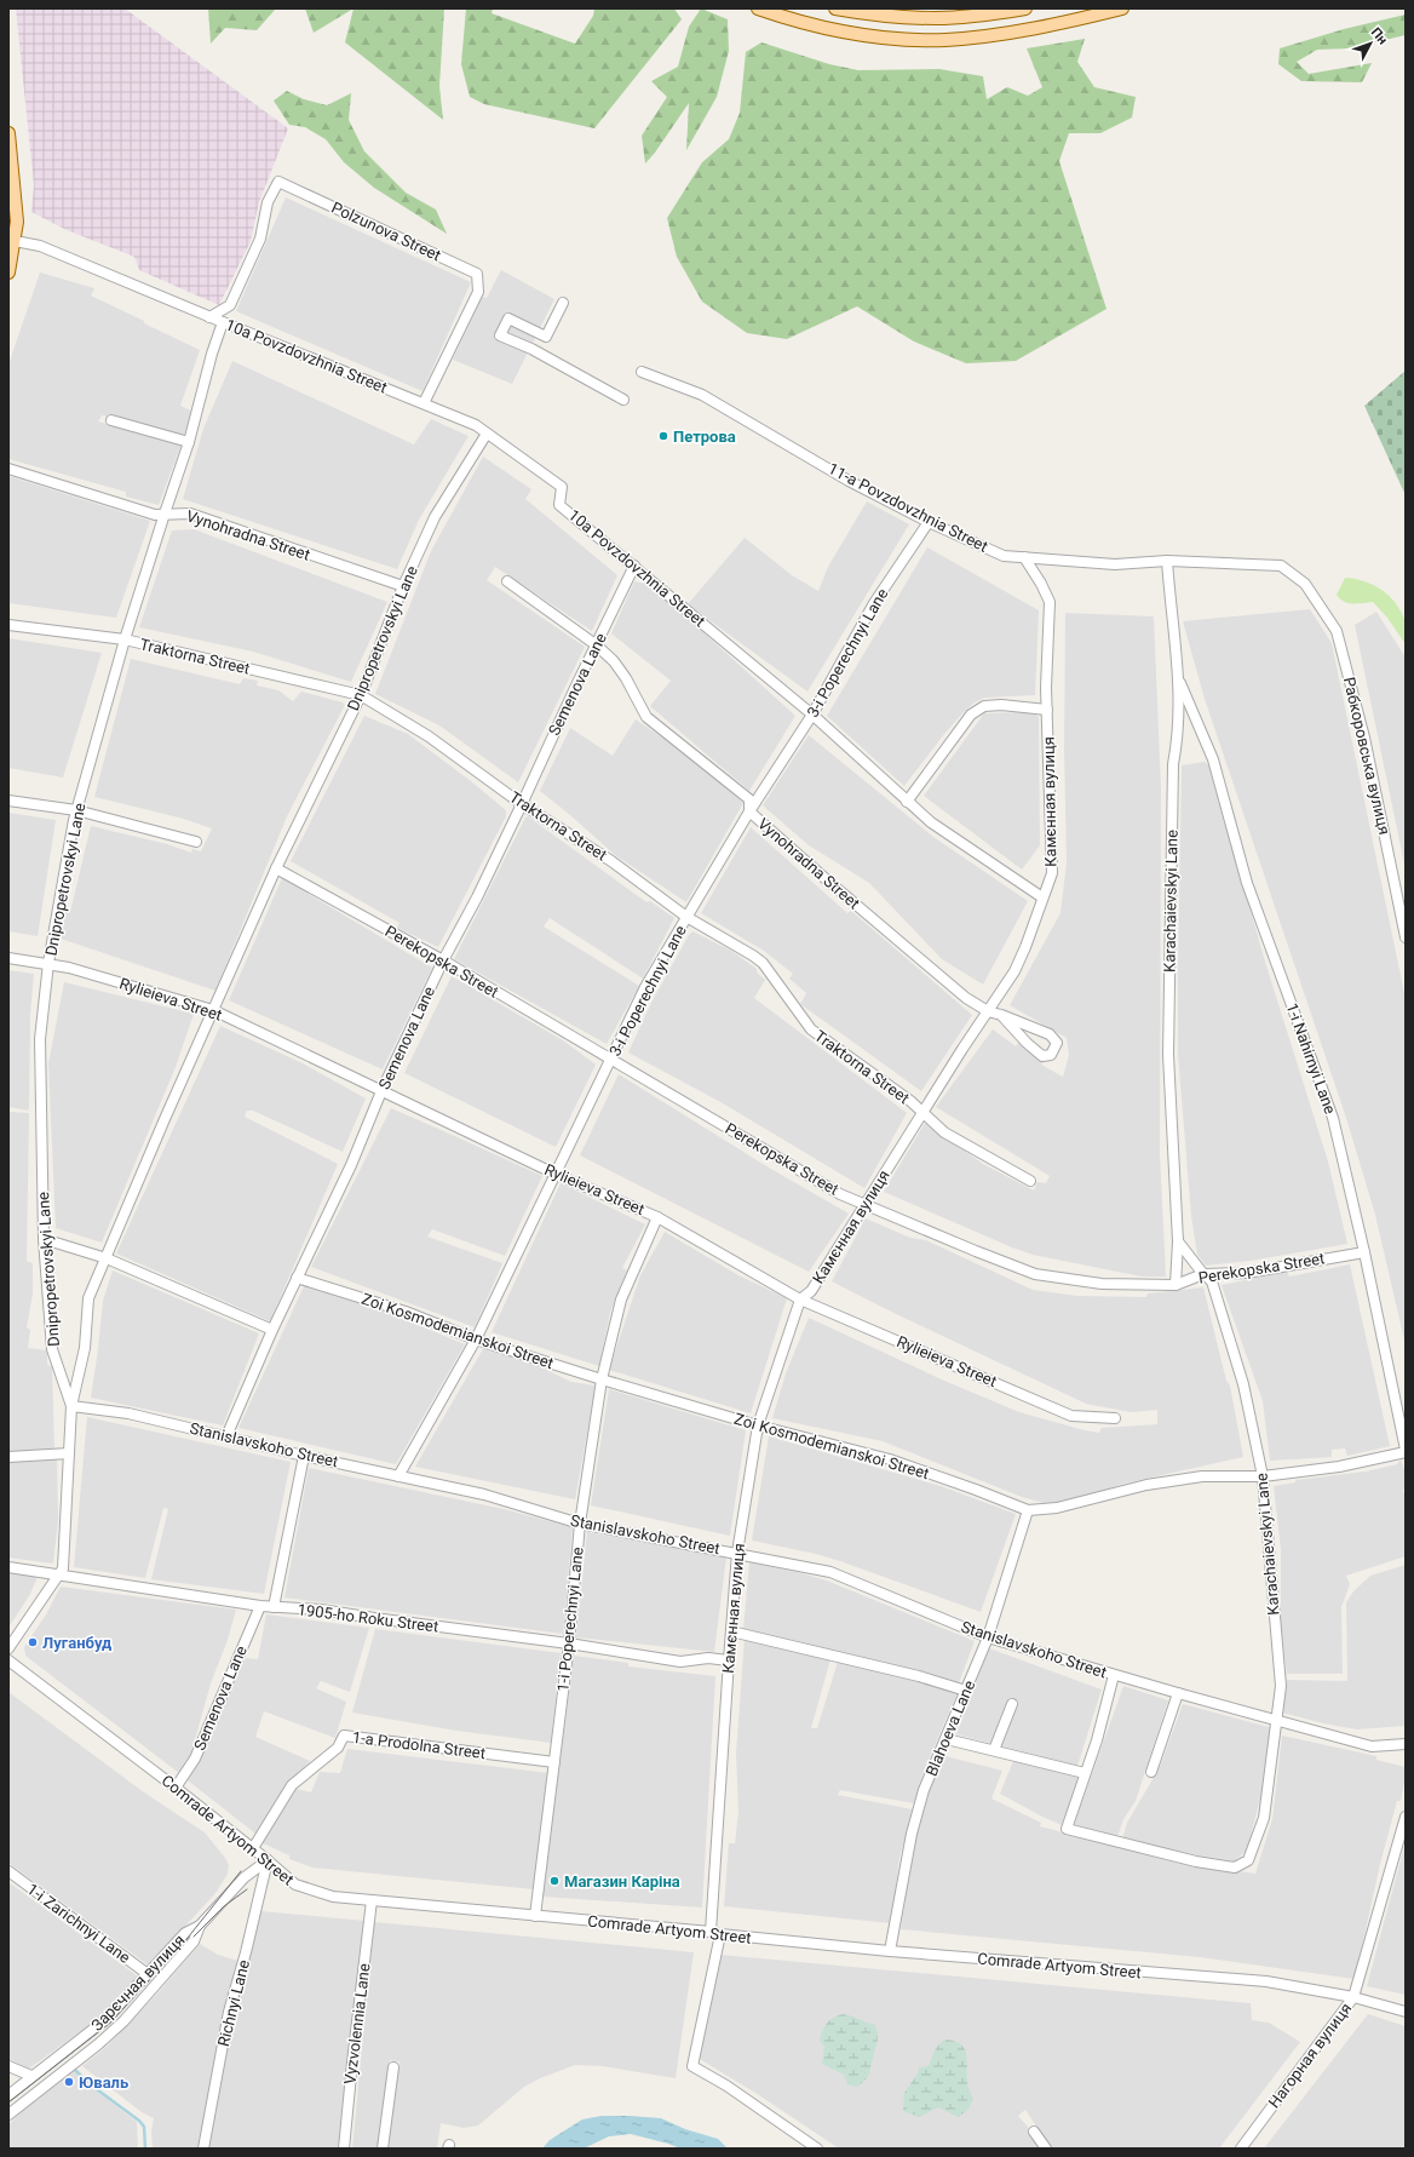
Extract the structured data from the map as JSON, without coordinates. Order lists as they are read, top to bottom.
{
  "streets": {
    "street": [
      "Polzunova Street",
      "10a Povzdovzhnia Street",
      "11-a Povzdovzhnia Street",
      "Vynohradna Street",
      "Dnipropetrovskyi Lane",
      "3-i Poperechnyi Lane",
      "Traktorna Street",
      "Semenova Lane",
      "Рабкоровська вулиця",
      "Камєнная вулиця",
      "Karachaievskyi Lane",
      "Perekopska Street",
      "Rylieieva Street",
      "1-i Nahirnyi Lane",
      "Zoi Kosmodemianskoi Street",
      "Stanislavskoho Street",
      "1905-ho Roku Street",
      "1-i Poperechnyi Lane",
      "Blahoeva Lane",
      "1-a Prodolna Street",
      "Comrade Artyom Street",
      "1-i Zarichnyi Lane",
      "Зарєчная вулиця",
      "Richnyi Lane",
      "Vyzvolennia Lane",
      "Нагорная вулиця"
    ]
  },
  "crossings": [
    ["Polzunova Street", "10a Povzdovzhnia Street"],
    ["10a Povzdovzhnia Street", "Dnipropetrovskyi Lane"],
    ["10a Povzdovzhnia Street", "3-i Poperechnyi Lane"],
    ["10a Povzdovzhnia Street", "Semenova Lane"],
    ["10a Povzdovzhnia Street", "Камєнная вулиця"],
    ["11-a Povzdovzhnia Street", "3-i Poperechnyi Lane"],
    ["11-a Povzdovzhnia Street", "Рабкоровська вулиця"],
    ["11-a Povzdovzhnia Street", "Камєнная вулиця"],
    ["11-a Povzdovzhnia Street", "Karachaievskyi Lane"],
    ["Vynohradna Street", "Dnipropetrovskyi Lane"],
    ["Vynohradna Street", "3-i Poperechnyi Lane"],
    ["Vynohradna Street", "Semenova Lane"],
    ["Vynohradna Street", "Камєнная вулиця"],
    ["Dnipropetrovskyi Lane", "Traktorna Street"],
    ["Dnipropetrovskyi Lane", "Perekopska Street"],
    ["Dnipropetrovskyi Lane", "Rylieieva Street"],
    ["Dnipropetrovskyi Lane", "Stanislavskoho Street"],
    ["3-i Poperechnyi Lane", "Traktorna Street"],
    ["3-i Poperechnyi Lane", "Perekopska Street"],
    ["3-i Poperechnyi Lane", "Rylieieva Street"],
    ["3-i Poperechnyi Lane", "Zoi Kosmodemianskoi Street"],
    ["3-i Poperechnyi Lane", "Stanislavskoho Street"],
    ["Traktorna Street", "Semenova Lane"],
    ["Traktorna Street", "Камєнная вулиця"],
    ["Semenova Lane", "Perekopska Street"],
    ["Semenova Lane", "Rylieieva Street"],
    ["Semenova Lane", "Zoi Kosmodemianskoi Street"],
    ["Semenova Lane", "Stanislavskoho Street"],
    ["Semenova Lane", "1905-ho Roku Street"],
    ["Semenova Lane", "Comrade Artyom Street"],
    ["Камєнная вулиця", "Perekopska Street"],
    ["Камєнная вулиця", "Rylieieva Street"],
    ["Камєнная вулиця", "Zoi Kosmodemianskoi Street"],
    ["Камєнная вулиця", "Stanislavskoho Street"],
    ["Камєнная вулиця", "1905-ho Roku Street"],
    ["Камєнная вулиця", "Comrade Artyom Street"],
    ["Karachaievskyi Lane", "Perekopska Street"],
    ["Karachaievskyi Lane", "1-i Nahirnyi Lane"],
    ["Karachaievskyi Lane", "Zoi Kosmodemianskoi Street"],
    ["Karachaievskyi Lane", "Stanislavskoho Street"],
    ["Perekopska Street", "1-i Nahirnyi Lane"],
    ["Rylieieva Street", "1-i Poperechnyi Lane"],
    ["1-i Nahirnyi Lane", "Zoi Kosmodemianskoi Street"],
    ["Zoi Kosmodemianskoi Street", "1-i Poperechnyi Lane"],
    ["Zoi Kosmodemianskoi Street", "Blahoeva Lane"],
    ["Stanislavskoho Street", "1-i Poperechnyi Lane"],
    ["Stanislavskoho Street", "Blahoeva Lane"],
    ["1905-ho Roku Street", "1-i Poperechnyi Lane"],
    ["1-i Poperechnyi Lane", "1-a Prodolna Street"],
    ["1-i Poperechnyi Lane", "Comrade Artyom Street"],
    ["Blahoeva Lane", "Comrade Artyom Street"],
    ["1-a Prodolna Street", "Comrade Artyom Street"],
    ["Comrade Artyom Street", "Зарєчная вулиця"],
    ["Comrade Artyom Street", "Richnyi Lane"],
    ["Comrade Artyom Street", "Vyzvolennia Lane"],
    ["Comrade Artyom Street", "Нагорная вулиця"],
    ["1-i Zarichnyi Lane", "Зарєчная вулиця"],
    ["Зарєчная вулиця", "Richnyi Lane"]
  ],
  "places": [
    "Петрова",
    "Луганбуд",
    "Магазин Каріна",
    "Юваль"
  ],
  "north": "top right"
}
